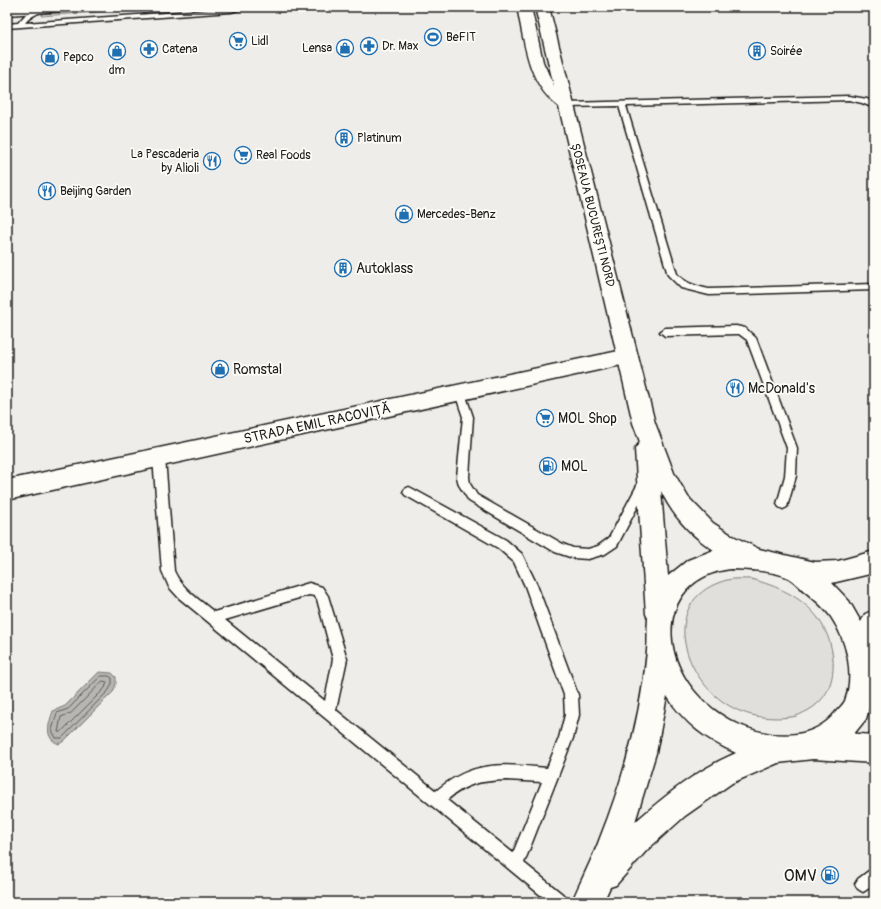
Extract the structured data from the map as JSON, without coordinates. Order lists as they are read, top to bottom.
{
  "streets": {
    "main road": ["ȘOSEAUA BUCUREȘTI NORD", "STRADA EMIL RACOVIȚĂ"]
  },
  "crossings": [
    ["ȘOSEAUA BUCUREȘTI NORD", "STRADA EMIL RACOVIȚĂ"]
  ],
  "places": {
    "sports": ["BeFIT"],
    "supermarket": ["Lidl", "Real Foods", "MOL Shop"],
    "pharmacy": ["Dr. Max", "Catena"],
    "shop": [
      "Lensa",
      "dm",
      "Pepco",
      "Mercedes-Benz",
      "Romstal"
    ],
    "building": ["Soirée", "Platinum", "Autoklass"],
    "restaurant": ["La Pescaderia by Alioli", "Beijing Garden", "McDonald's"],
    "fuel station": ["MOL", "OMV"]
  }
}
